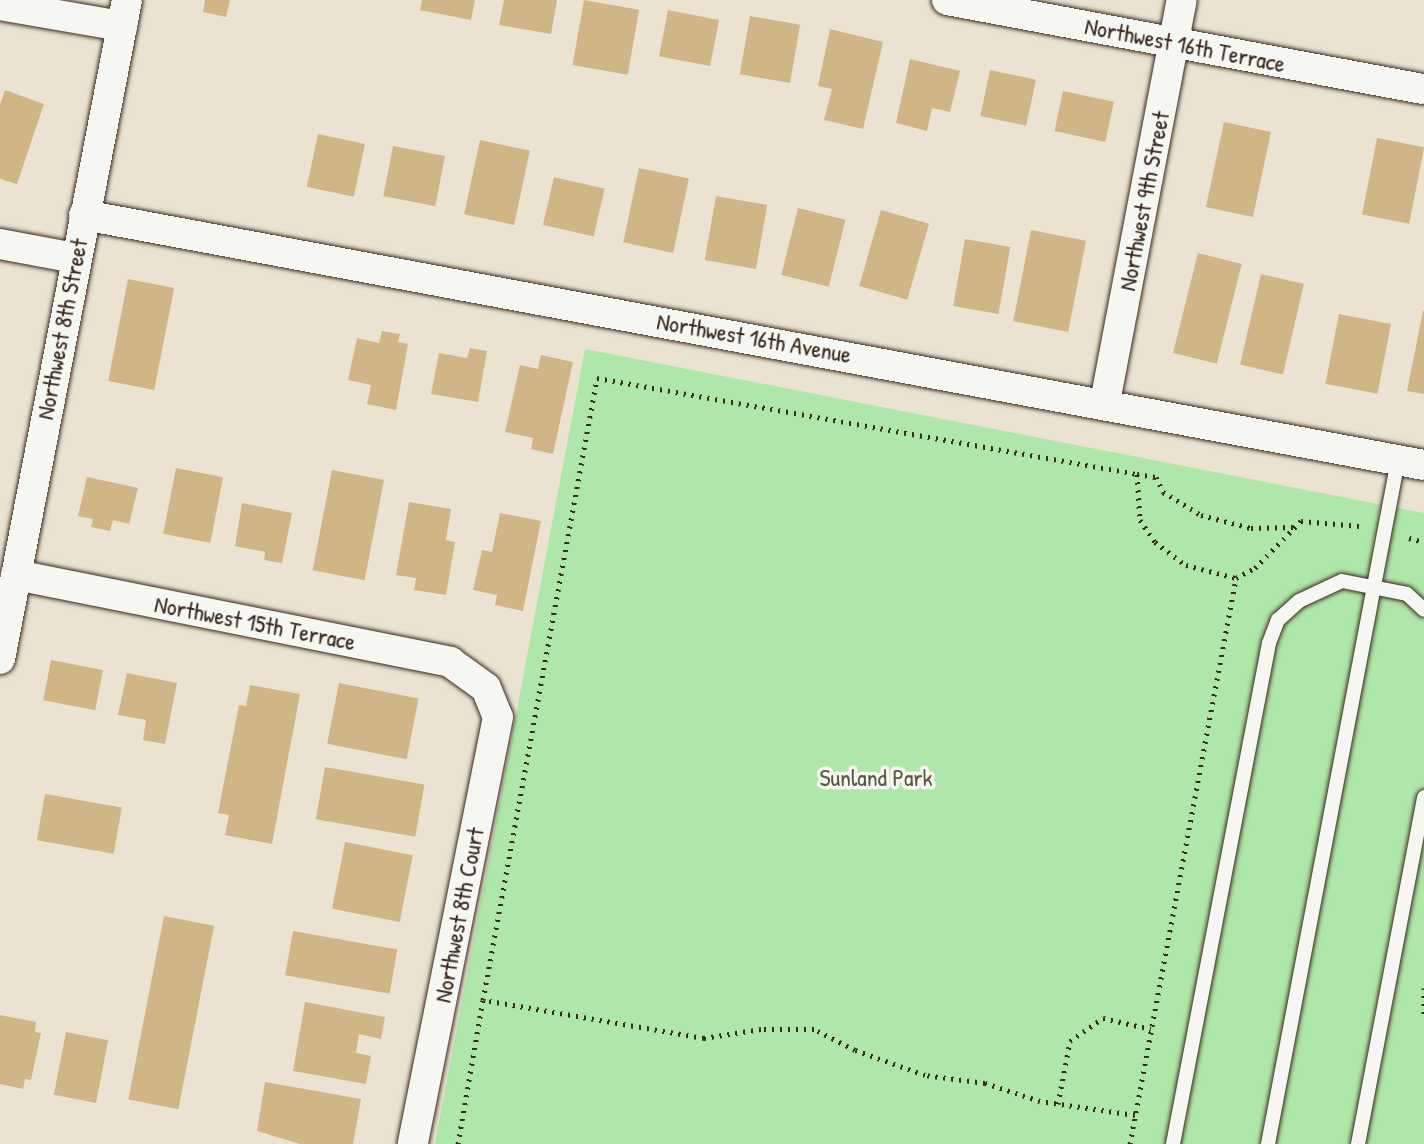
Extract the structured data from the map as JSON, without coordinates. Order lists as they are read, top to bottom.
{
  "streets": {
    "street": [
      "Northwest 16th Terrace",
      "Northwest 9th Street",
      "Northwest 8th Street",
      "Northwest 16th Avenue",
      "Northwest 15th Terrace",
      "Northwest 8th Court"
    ]
  },
  "crossings": [
    ["Northwest 16th Terrace", "Northwest 9th Street"],
    ["Northwest 9th Street", "Northwest 16th Avenue"],
    ["Northwest 8th Street", "Northwest 16th Avenue"],
    ["Northwest 8th Street", "Northwest 15th Terrace"],
    ["Northwest 15th Terrace", "Northwest 8th Court"]
  ],
  "parks": ["Sunland Park"]
}
